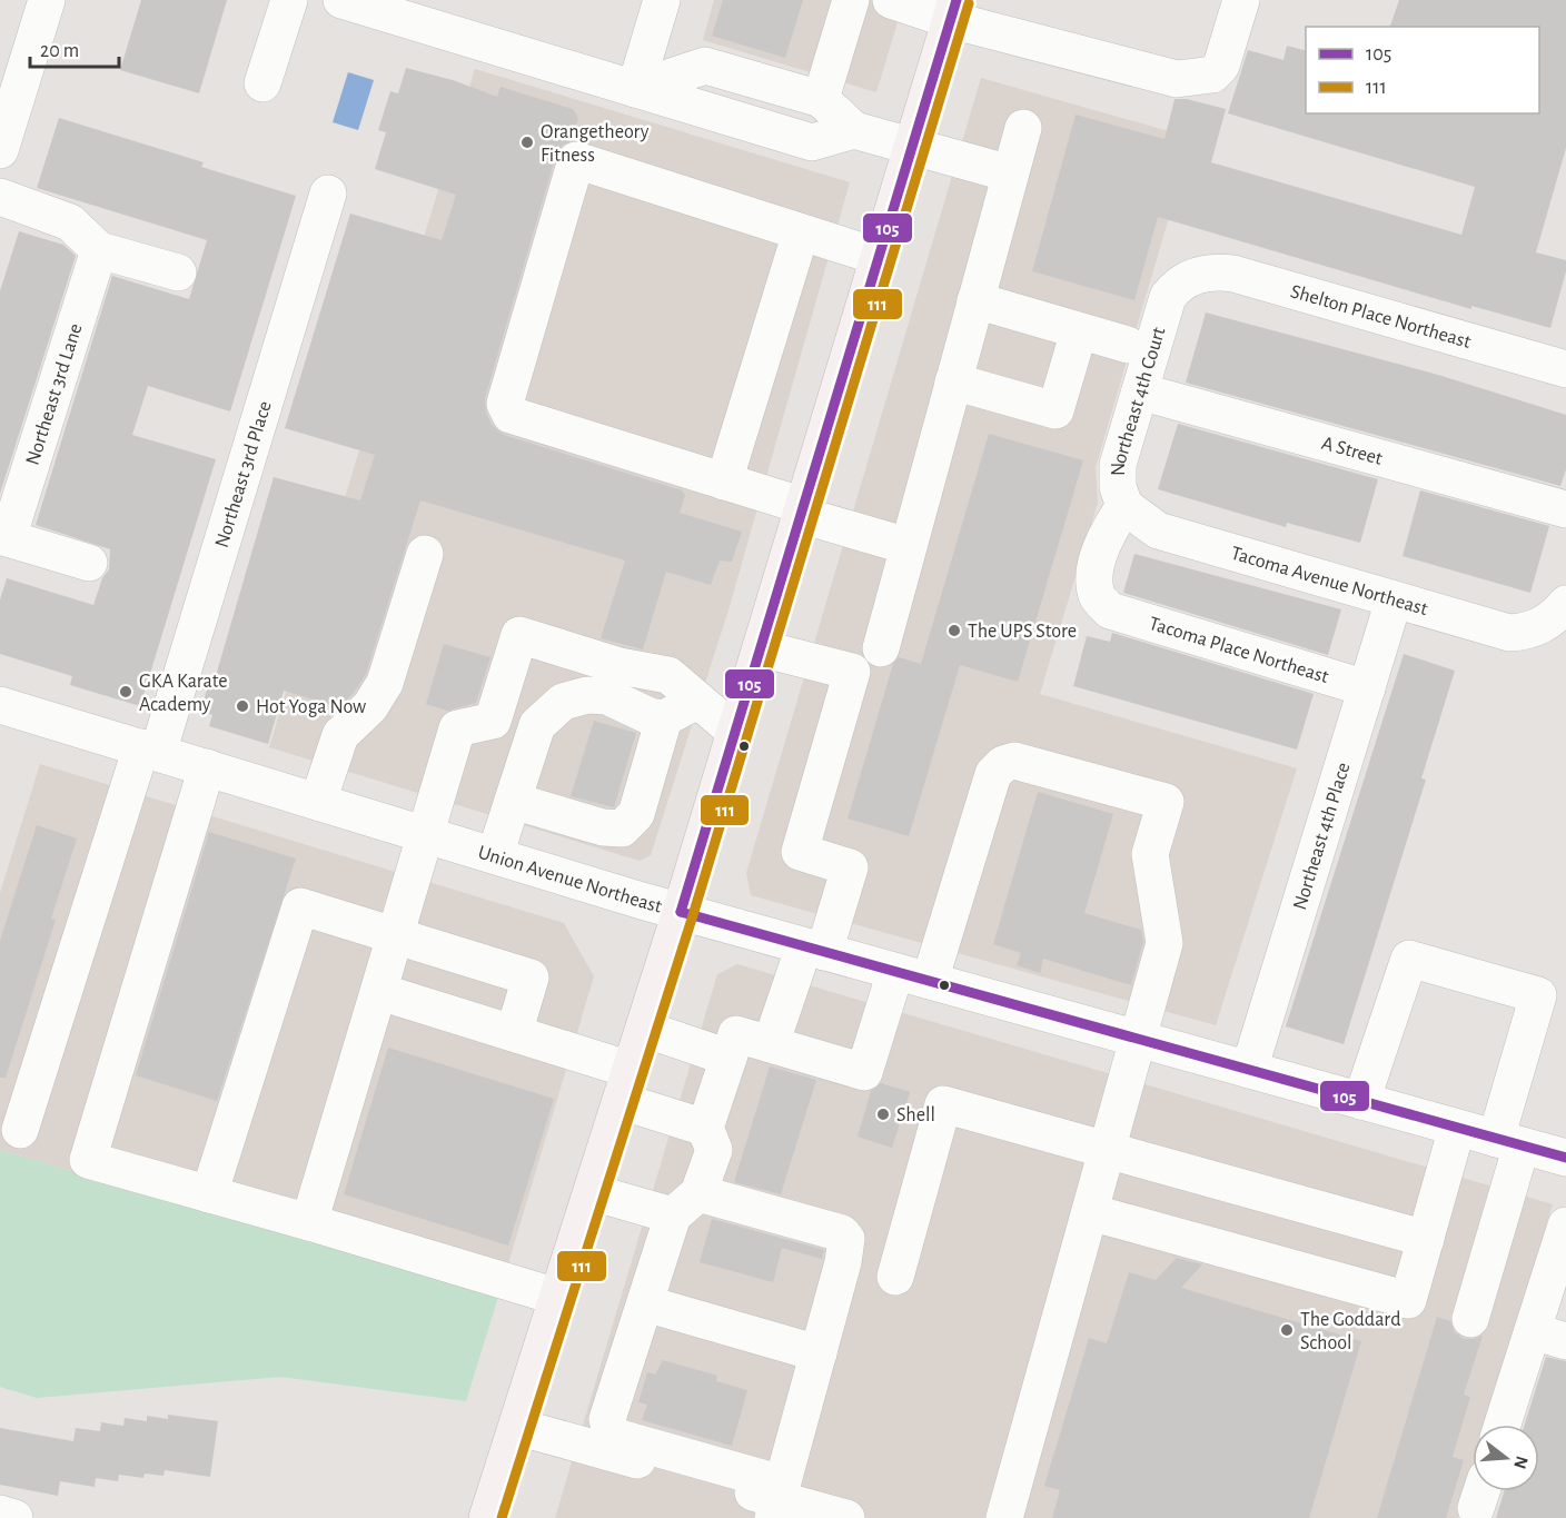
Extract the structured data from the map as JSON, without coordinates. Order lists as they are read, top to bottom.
{
  "streets": {
    "street": [
      "Shelton Place Northeast",
      "Northeast 3rd Lane",
      "Northeast 4th Court",
      "A Street",
      "Northeast 3rd Place",
      "Tacoma Avenue Northeast",
      "Tacoma Place Northeast",
      "Northeast 4th Place",
      "Union Avenue Northeast"
    ]
  },
  "crossings": [
    ["Shelton Place Northeast", "Northeast 4th Court"],
    ["Northeast 4th Court", "A Street"],
    ["Northeast 4th Court", "Tacoma Avenue Northeast"],
    ["Northeast 4th Court", "Tacoma Place Northeast"],
    ["Northeast 3rd Place", "Union Avenue Northeast"],
    ["Tacoma Avenue Northeast", "Northeast 4th Place"],
    ["Tacoma Place Northeast", "Northeast 4th Place"],
    ["Northeast 4th Place", "Union Avenue Northeast"]
  ],
  "places": [
    "Orangetheory Fitness",
    "The UPS Store",
    "GKA Karate Academy",
    "Hot Yoga Now",
    "Shell",
    "The Goddard School"
  ],
  "lines": ["transit line 105", "transit line 111"],
  "legend": ["105", "111"],
  "scale_bar": "20 m",
  "north": "right"
}
